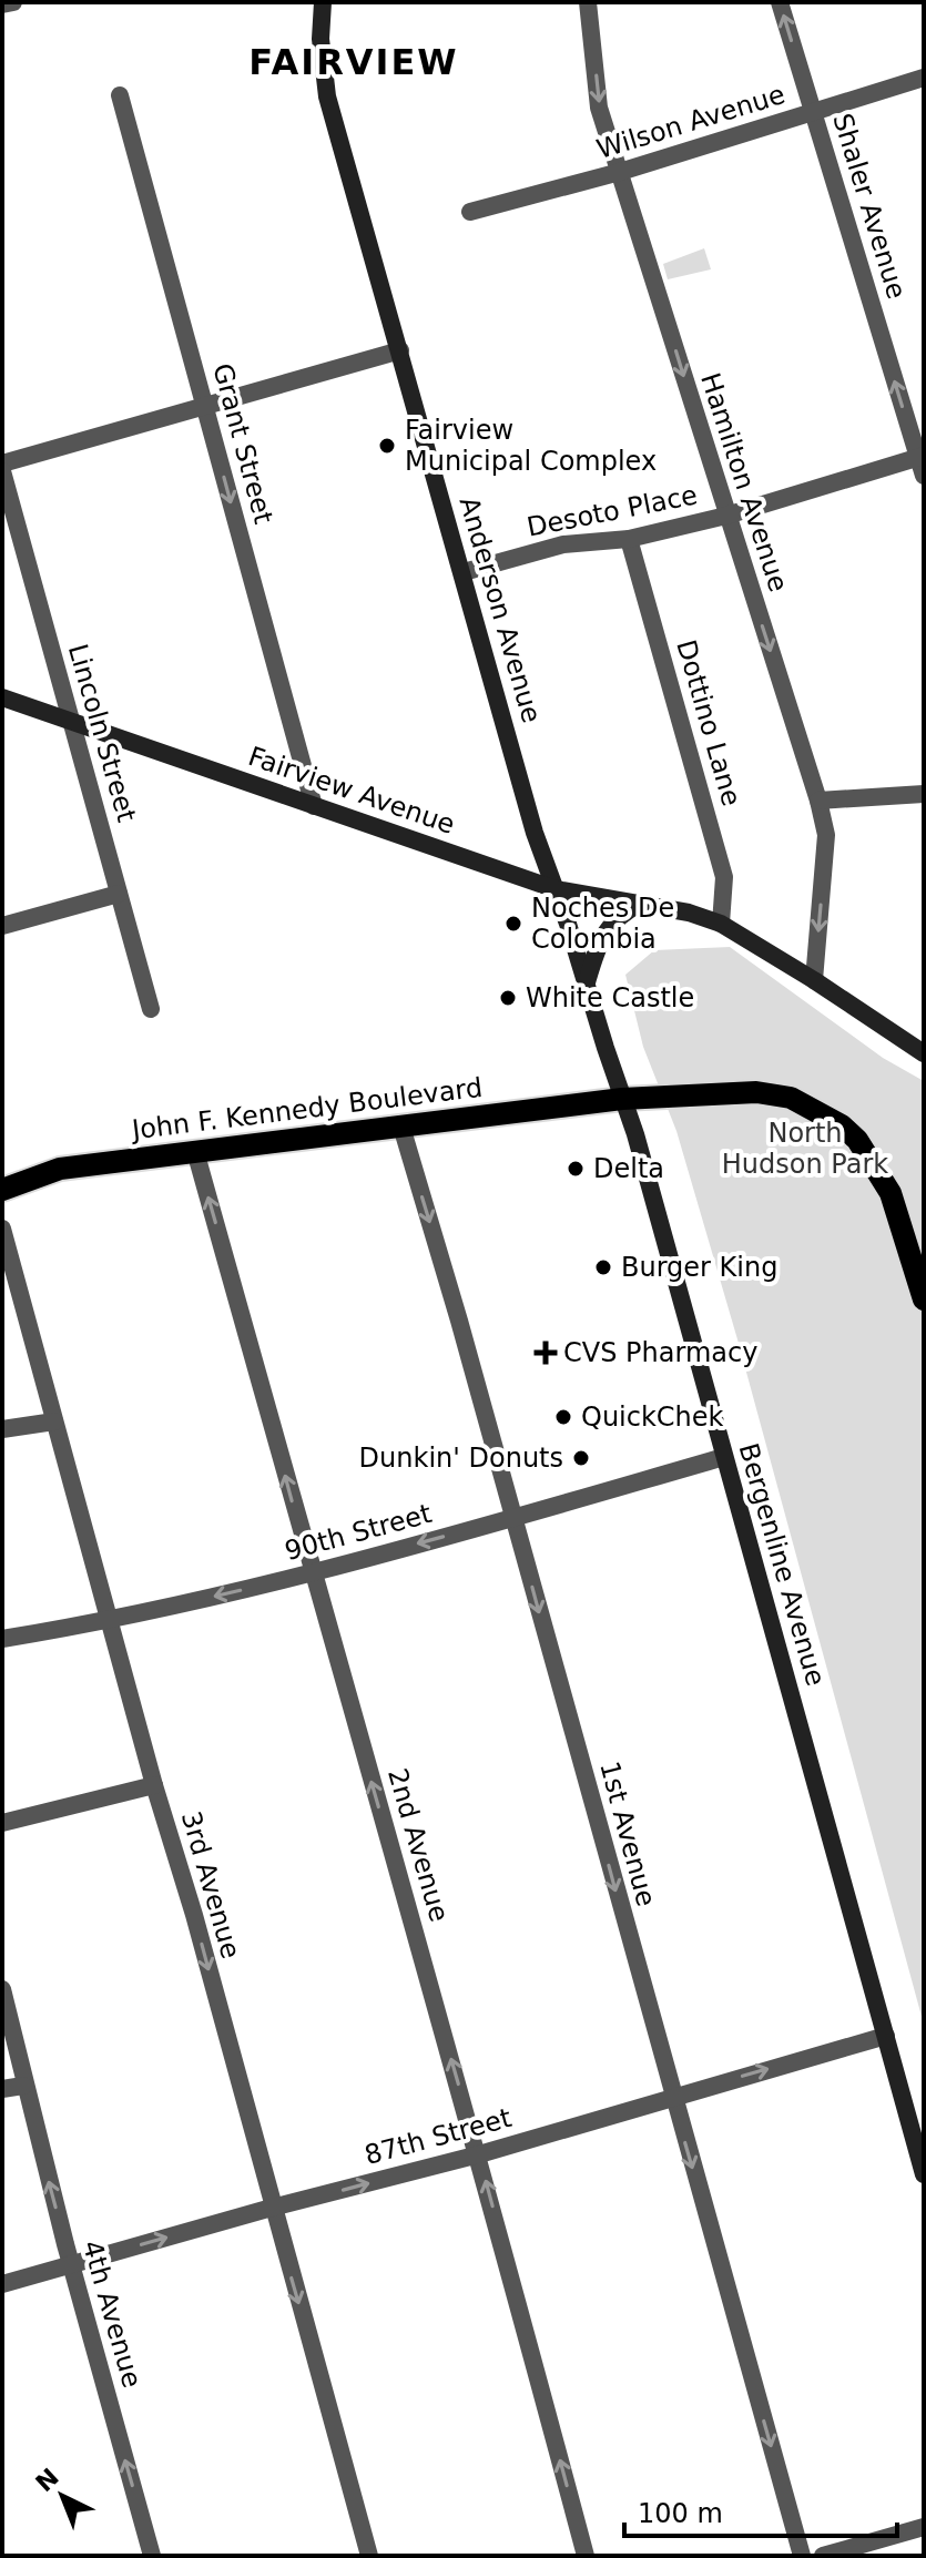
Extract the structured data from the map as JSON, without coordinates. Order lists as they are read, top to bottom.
{
  "streets": {
    "main road": [
      "Anderson Avenue",
      "Fairview Avenue",
      "John F. Kennedy Boulevard",
      "Bergenline Avenue"
    ],
    "street": [
      "Wilson Avenue",
      "Shaler Avenue",
      "Grant Street",
      "Hamilton Avenue",
      "Desoto Place",
      "Dottino Lane",
      "Lincoln Street",
      "90th Street",
      "1st Avenue",
      "2nd Avenue",
      "3rd Avenue",
      "87th Street",
      "4th Avenue"
    ]
  },
  "crossings": [
    ["Wilson Avenue", "Shaler Avenue"],
    ["Wilson Avenue", "Hamilton Avenue"],
    ["Shaler Avenue", "Desoto Place"],
    ["Grant Street", "Fairview Avenue"],
    ["Hamilton Avenue", "Desoto Place"],
    ["Hamilton Avenue", "Fairview Avenue"],
    ["Desoto Place", "Anderson Avenue"],
    ["Desoto Place", "Dottino Lane"],
    ["Anderson Avenue", "Fairview Avenue"],
    ["Anderson Avenue", "Bergenline Avenue"],
    ["Dottino Lane", "Fairview Avenue"],
    ["Lincoln Street", "Fairview Avenue"],
    ["John F. Kennedy Boulevard", "Bergenline Avenue"],
    ["John F. Kennedy Boulevard", "1st Avenue"],
    ["John F. Kennedy Boulevard", "2nd Avenue"],
    ["90th Street", "Bergenline Avenue"],
    ["90th Street", "1st Avenue"],
    ["90th Street", "2nd Avenue"],
    ["90th Street", "3rd Avenue"],
    ["Bergenline Avenue", "87th Street"],
    ["1st Avenue", "87th Street"],
    ["2nd Avenue", "87th Street"],
    ["3rd Avenue", "87th Street"],
    ["87th Street", "4th Avenue"]
  ],
  "one_way": [
    "Shaler Avenue",
    "Grant Street",
    "Hamilton Avenue",
    "90th Street",
    "1st Avenue",
    "2nd Avenue",
    "3rd Avenue",
    "87th Street",
    "4th Avenue"
  ],
  "districts": ["FAIRVIEW"],
  "parks": ["North Hudson Park"],
  "places": {
    "other": [
      "Fairview Municipal Complex",
      "Noches De Colombia",
      "White Castle",
      "Delta",
      "Burger King",
      "QuickChek",
      "Dunkin' Donuts"
    ],
    "health": ["CVS Pharmacy"]
  },
  "scale_bar": "100 m",
  "north": "top left"
}
